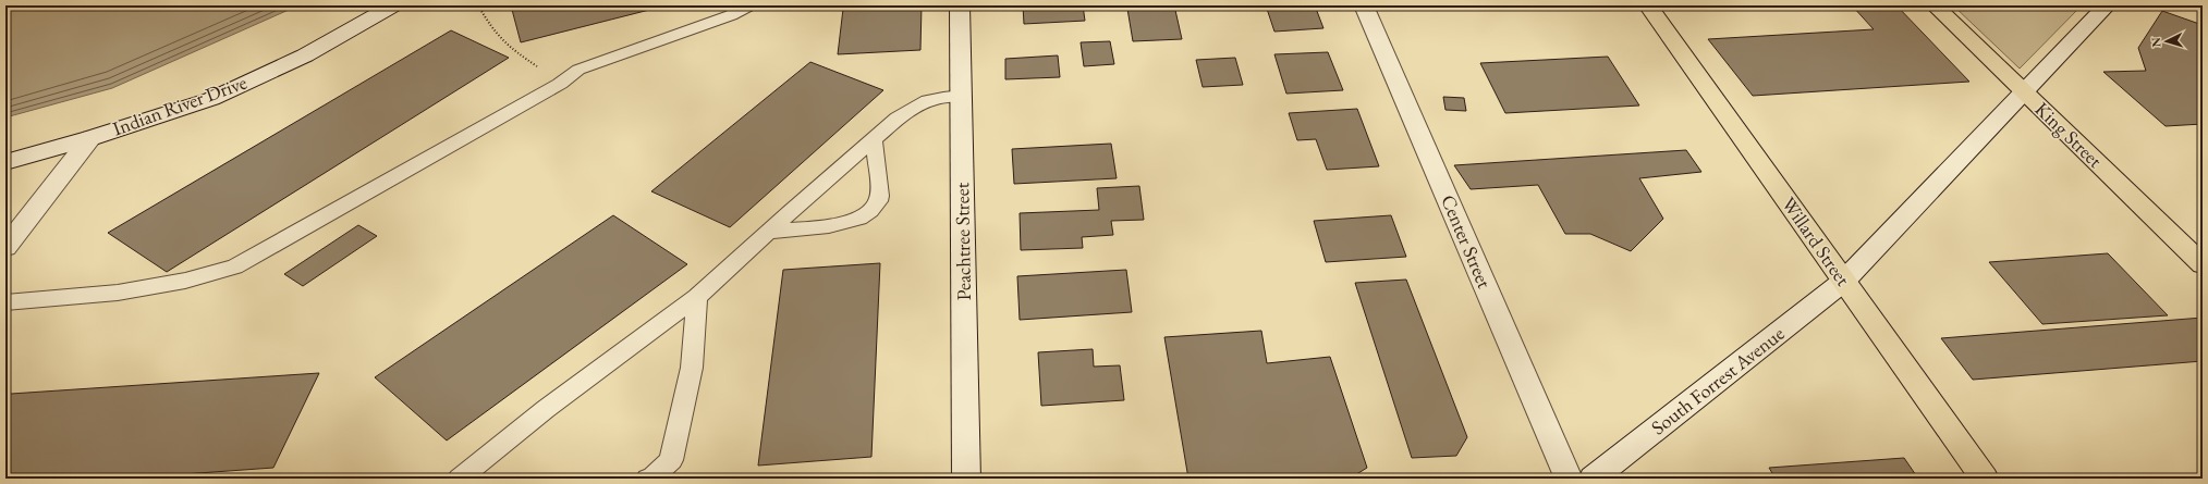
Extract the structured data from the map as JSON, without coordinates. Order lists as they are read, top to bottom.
{
  "streets": {
    "main road": ["King Street", "Willard Street"],
    "street": [
      "Indian River Drive",
      "Peachtree Street",
      "Center Street",
      "South Forrest Avenue"
    ]
  },
  "crossings": [
    ["King Street", "South Forrest Avenue"],
    ["Willard Street", "South Forrest Avenue"]
  ],
  "north": "left"
}
